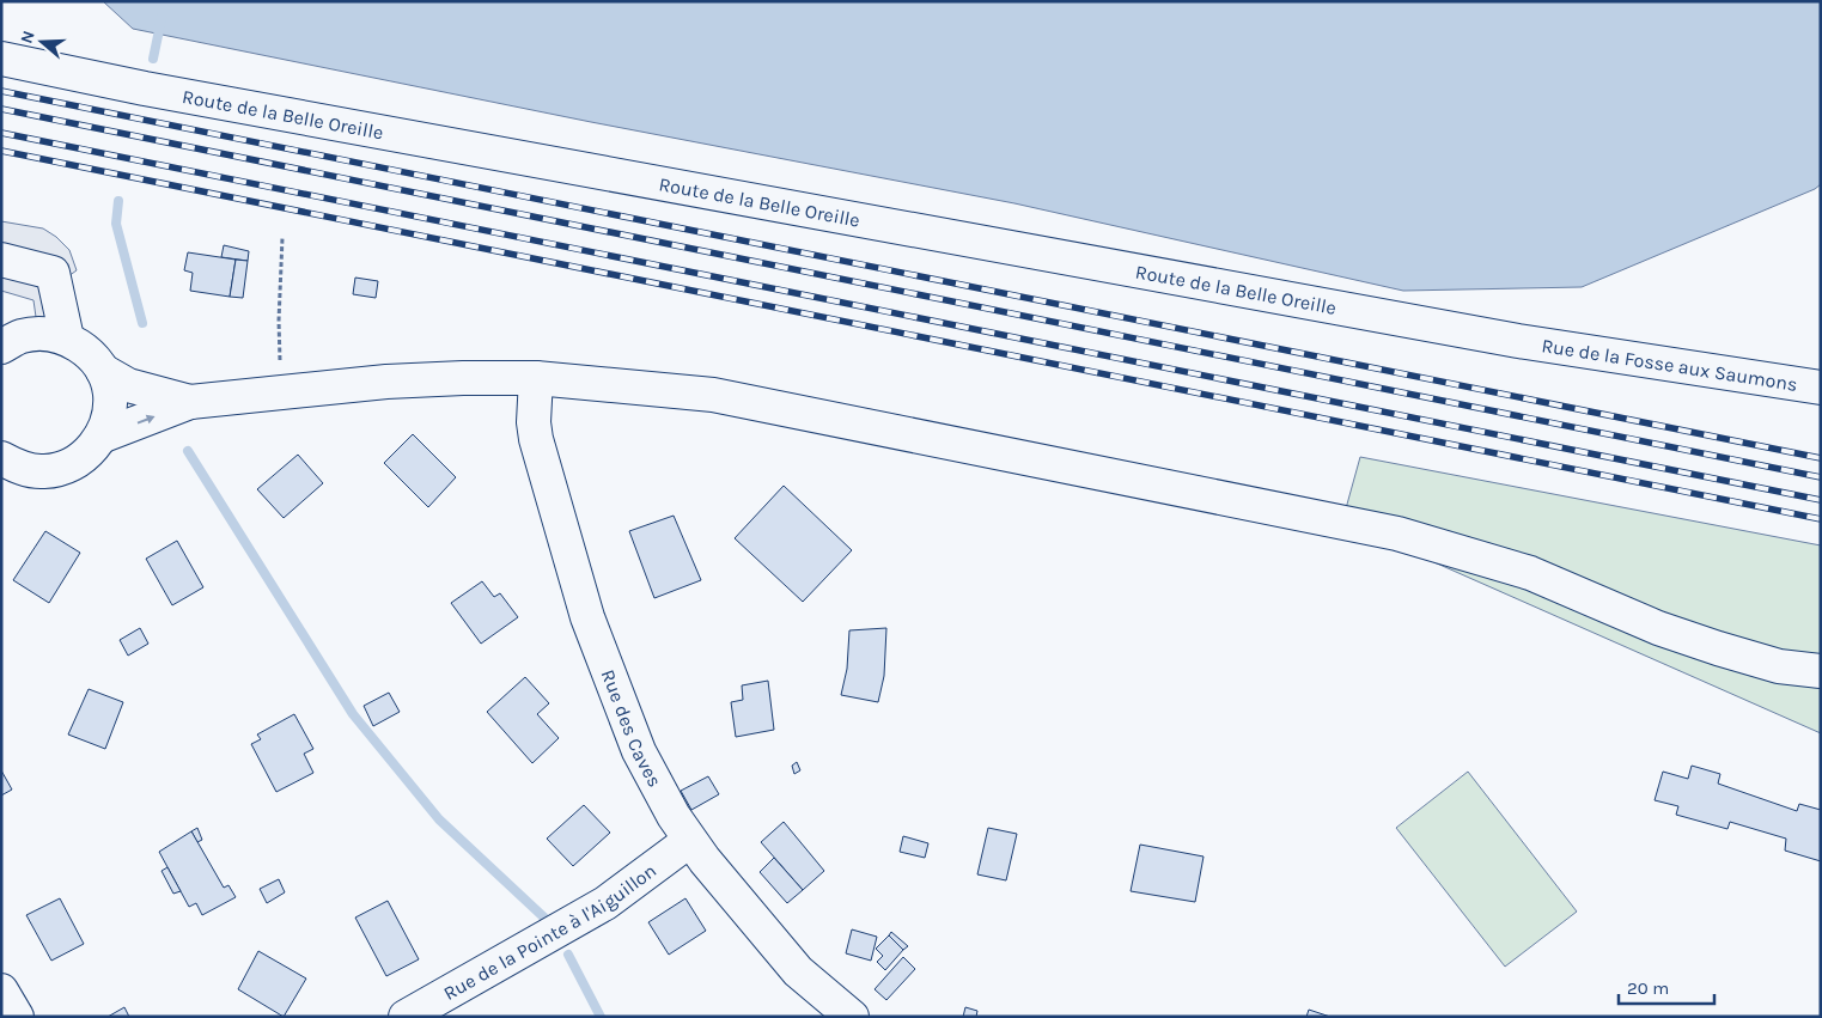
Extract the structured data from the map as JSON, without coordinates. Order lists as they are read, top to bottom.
{
  "streets": {
    "street": [
      "Route de la Belle Oreille",
      "Rue de la Fosse aux Saumons",
      "Rue des Caves",
      "Rue de la Pointe à l'Aiguillon"
    ]
  },
  "crossings": [
    ["Route de la Belle Oreille", "Rue de la Fosse aux Saumons"],
    ["Rue des Caves", "Rue de la Pointe à l'Aiguillon"]
  ],
  "scale_bar": "20 m",
  "north": "left"
}
